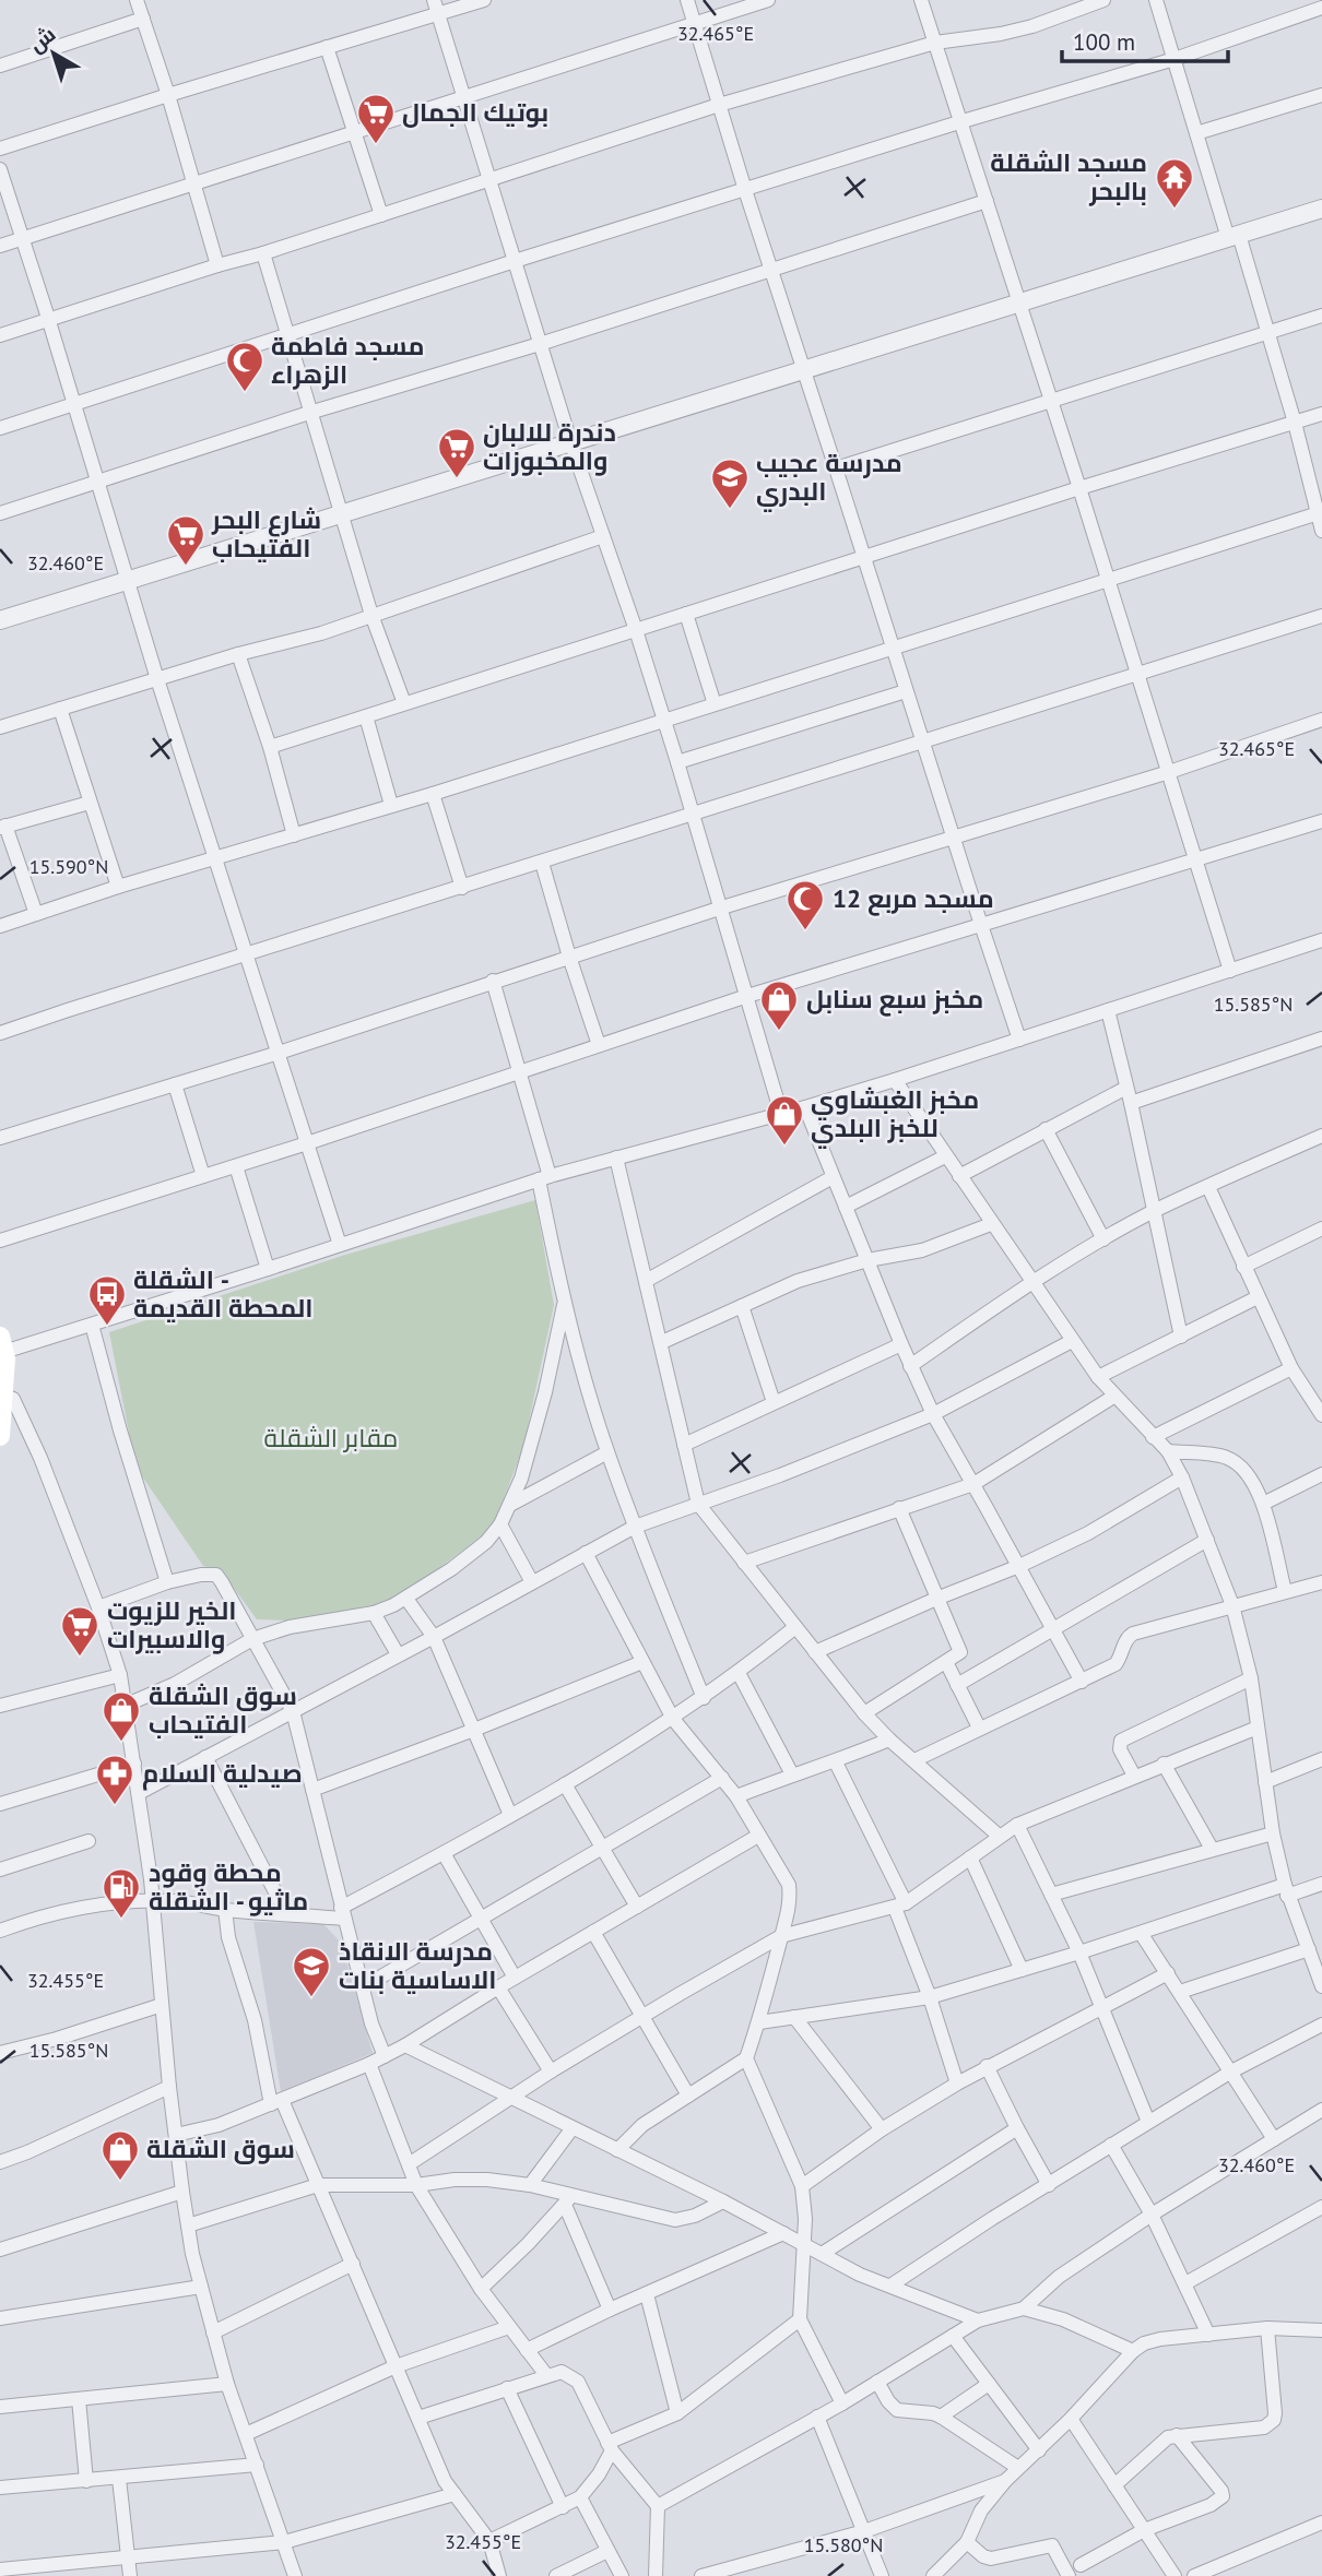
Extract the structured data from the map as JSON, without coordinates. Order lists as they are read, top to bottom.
{
  "parks": ["مقابر الشقلة"],
  "places": {
    "supermarket": [
      "بوتيك الجمال",
      "دندرة للالبان والمخبوزات",
      "شارع البحر الفتيحاب",
      "الخير للزيوت والاسبيرات"
    ],
    "temple": ["مسجد الشقلة بالبحر"],
    "mosque": ["مسجد فاطمة الزهراء", "مسجد مربع 12"],
    "school or university": ["مدرسة عجيب البدري", "مدرسة الانقاذ الاساسية بنات"],
    "shop": [
      "مخبز سبع سنابل",
      "مخبز الغبشاوي للخبز البلدي",
      "سوق الشقلة الفتيحاب",
      "سوق الشقلة"
    ],
    "bus stop": ["الشقلة - المحطة القديمة"],
    "pharmacy": ["صيدلية السلام"],
    "fuel station": ["محطة وقود ماثيو - الشقلة"]
  },
  "scale_bar": "100 m",
  "north": "top left",
  "coordinates": [
    "32.465°E",
    "32.460°E",
    "15.590°N",
    "15.585°N",
    "32.455°E",
    "15.580°N"
  ]
}
